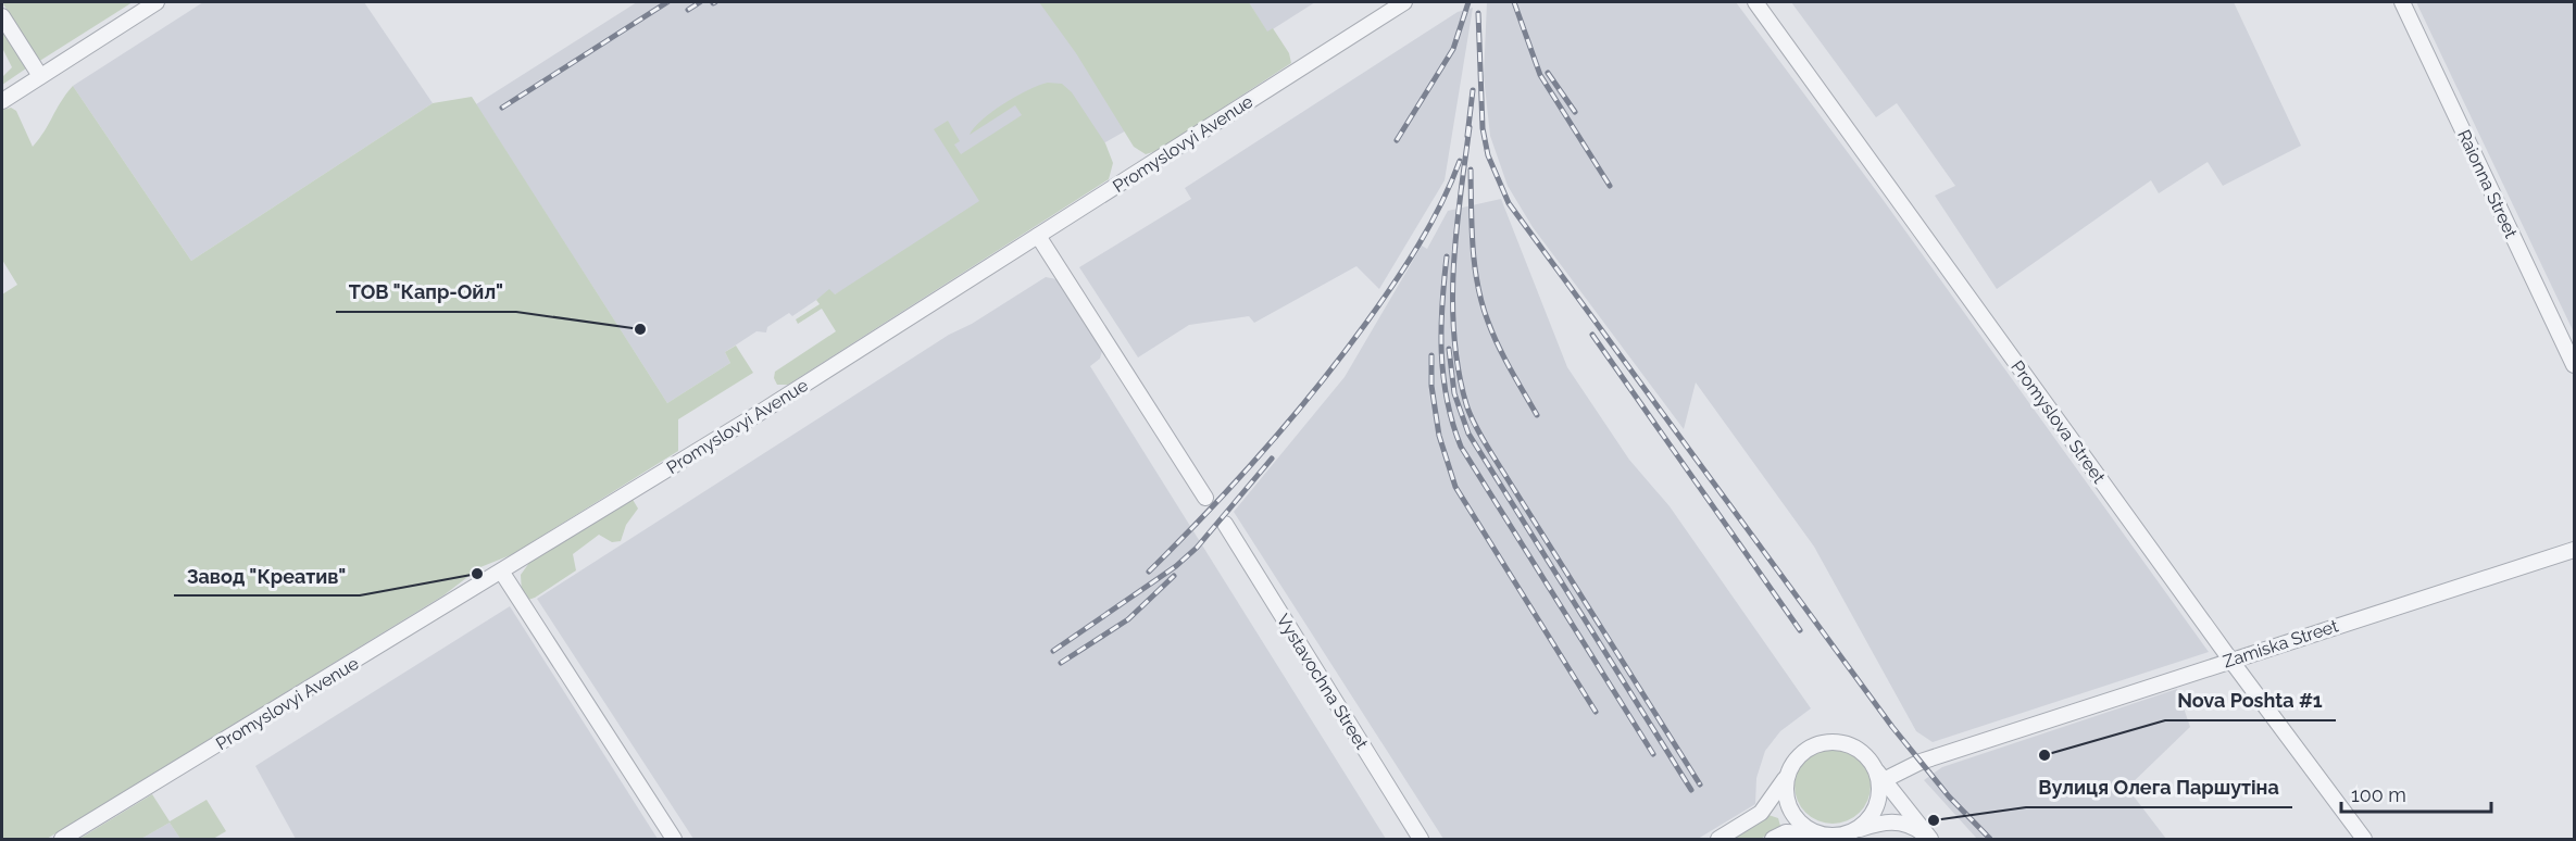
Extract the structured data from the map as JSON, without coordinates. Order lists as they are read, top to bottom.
{
  "streets": {
    "street": [
      "Promyslovyi Avenue",
      "Raionna Street",
      "Promyslova Street",
      "Zamiska Street",
      "Vystavochna Street"
    ]
  },
  "crossings": [
    ["Promyslova Street", "Zamiska Street"]
  ],
  "places": [
    "ТОВ \"Капр-Ойл\"",
    "Завод \"Креатив\"",
    "Nova Poshta #1",
    "Вулиця Олега Паршутіна"
  ],
  "scale_bar": "100 m"
}
